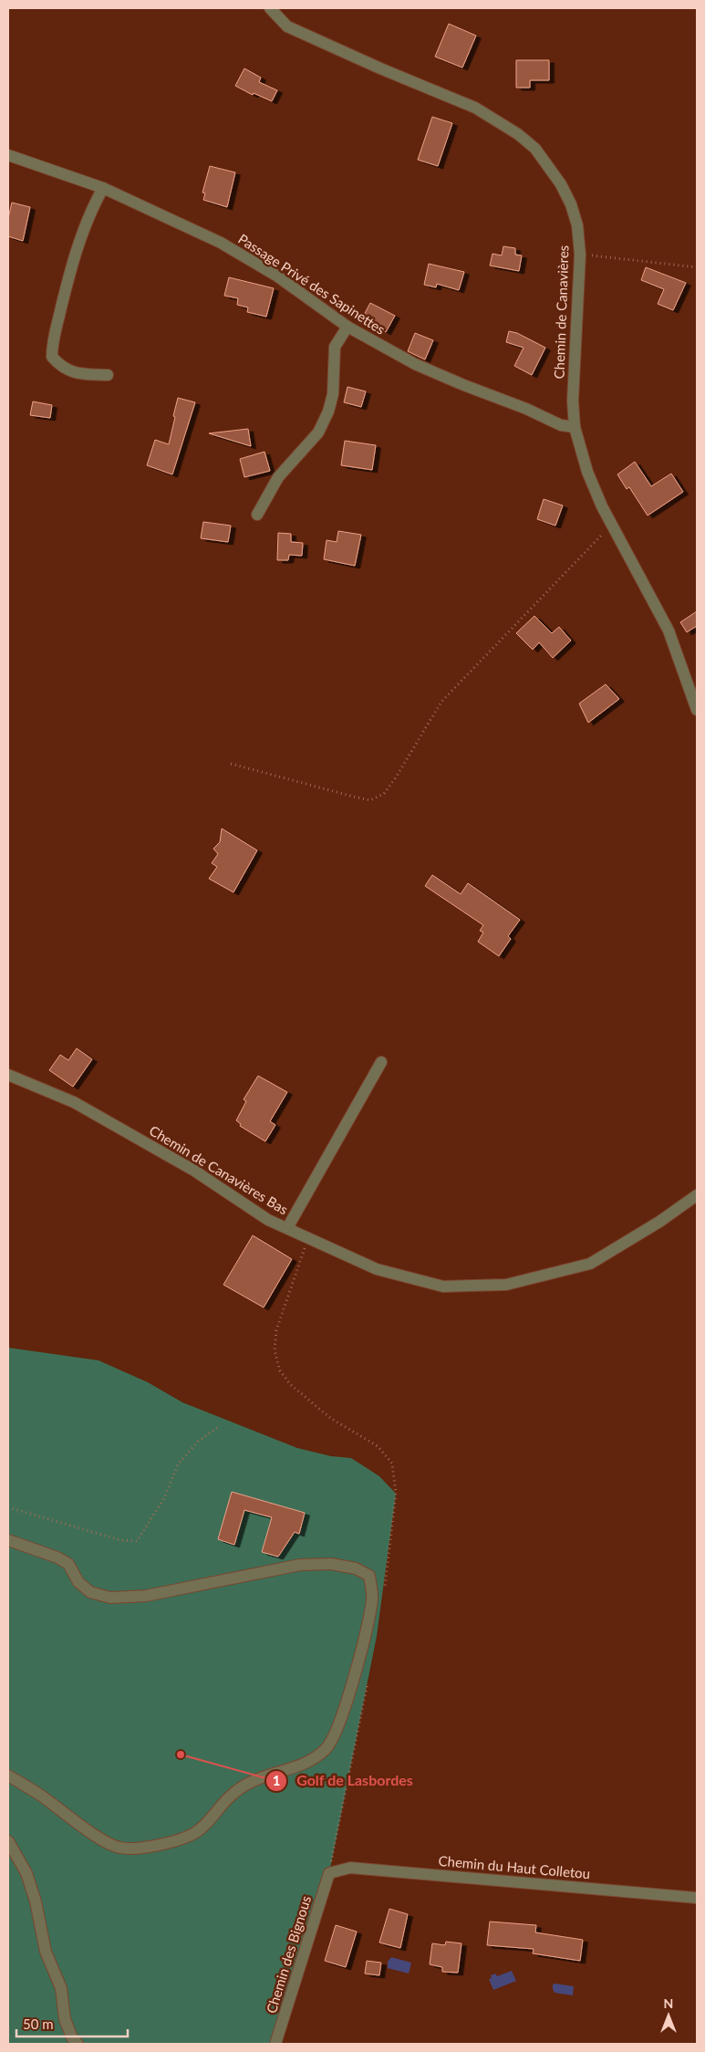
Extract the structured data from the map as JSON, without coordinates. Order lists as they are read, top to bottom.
{
  "streets": {
    "street": [
      "Passage Privé des Sapinettes",
      "Chemin de Canavières",
      "Chemin de Canavières Bas",
      "Chemin du Haut Colletou",
      "Chemin des Bignous"
    ]
  },
  "crossings": [
    ["Passage Privé des Sapinettes", "Chemin de Canavières"],
    ["Chemin du Haut Colletou", "Chemin des Bignous"]
  ],
  "places": ["Golf de Lasbordes"],
  "scale_bar": "50 m",
  "north": "top"
}
